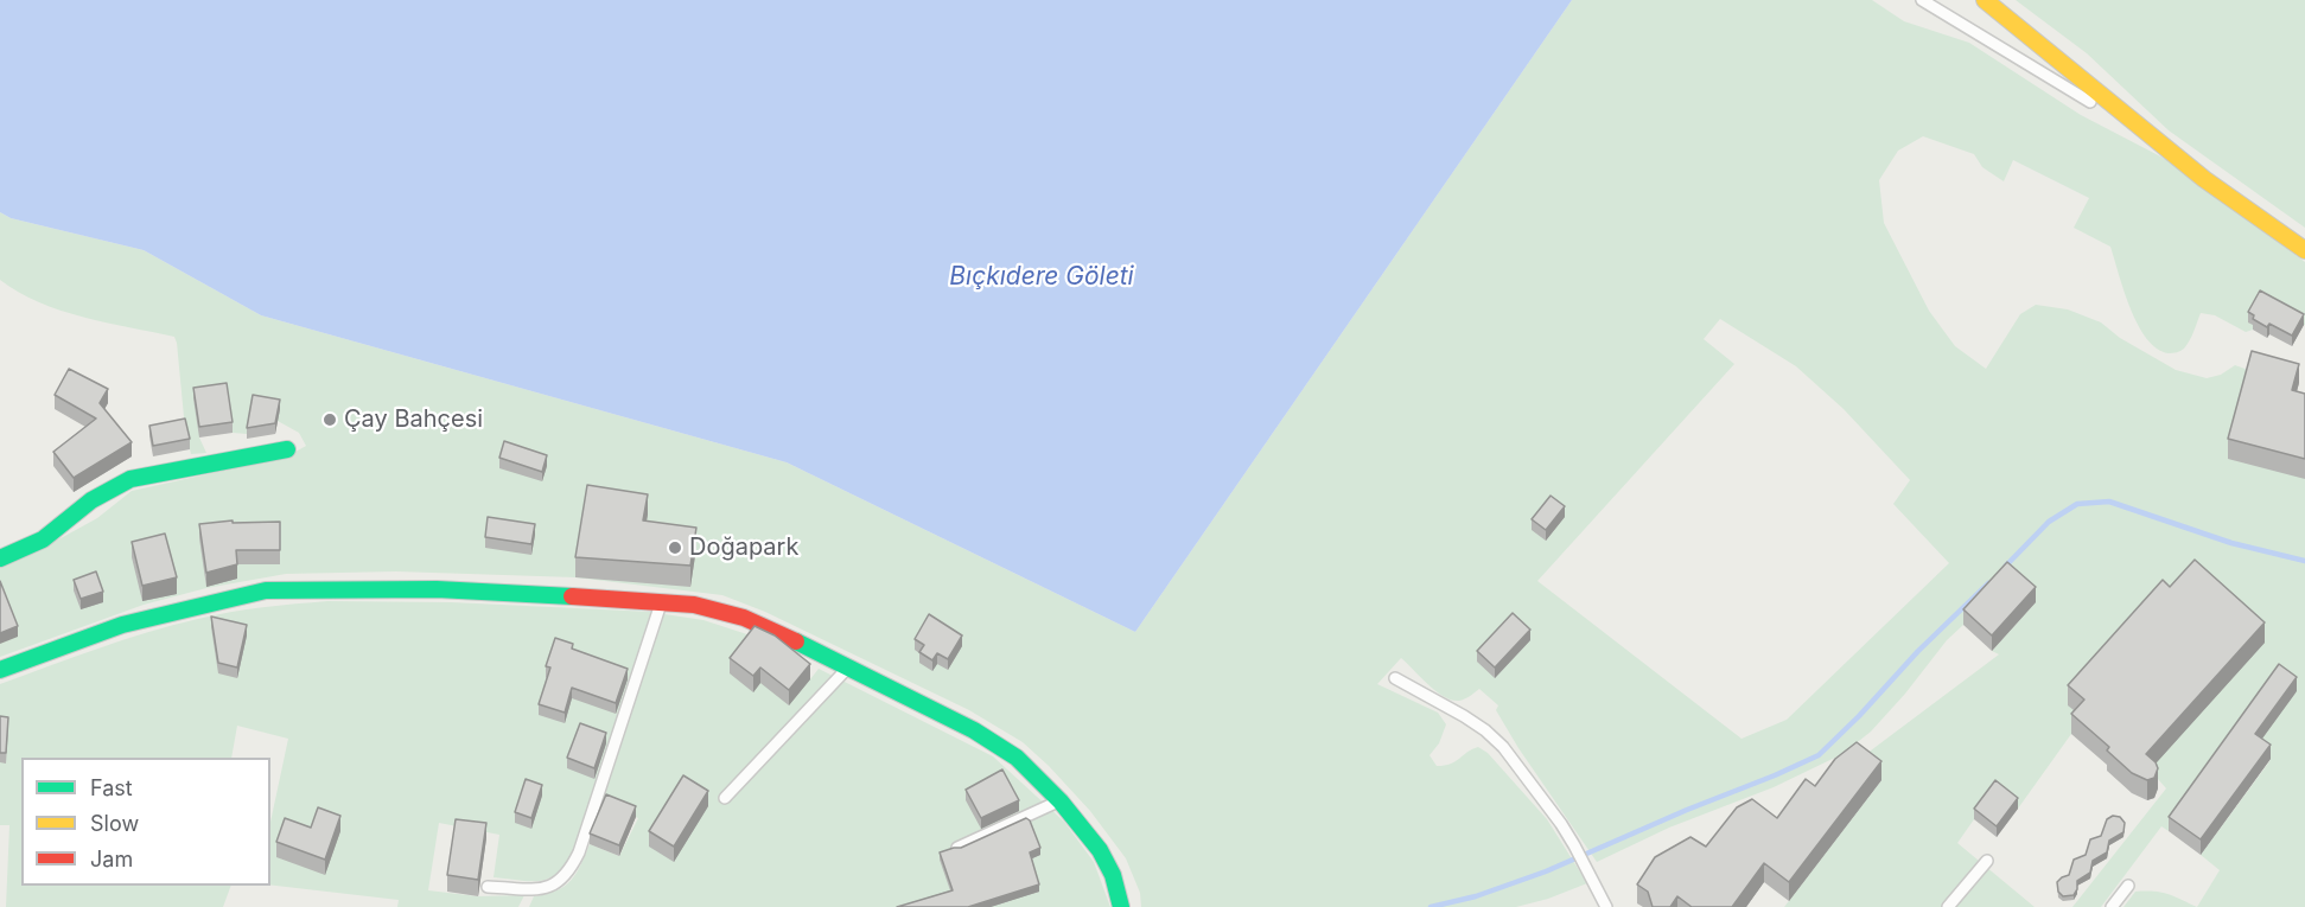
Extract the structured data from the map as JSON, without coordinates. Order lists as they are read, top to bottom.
{
  "water": ["Bıçkıdere Göleti"],
  "places": ["Çay Bahçesi", "Doğapark"],
  "legend": ["Fast", "Slow", "Jam"]
}
